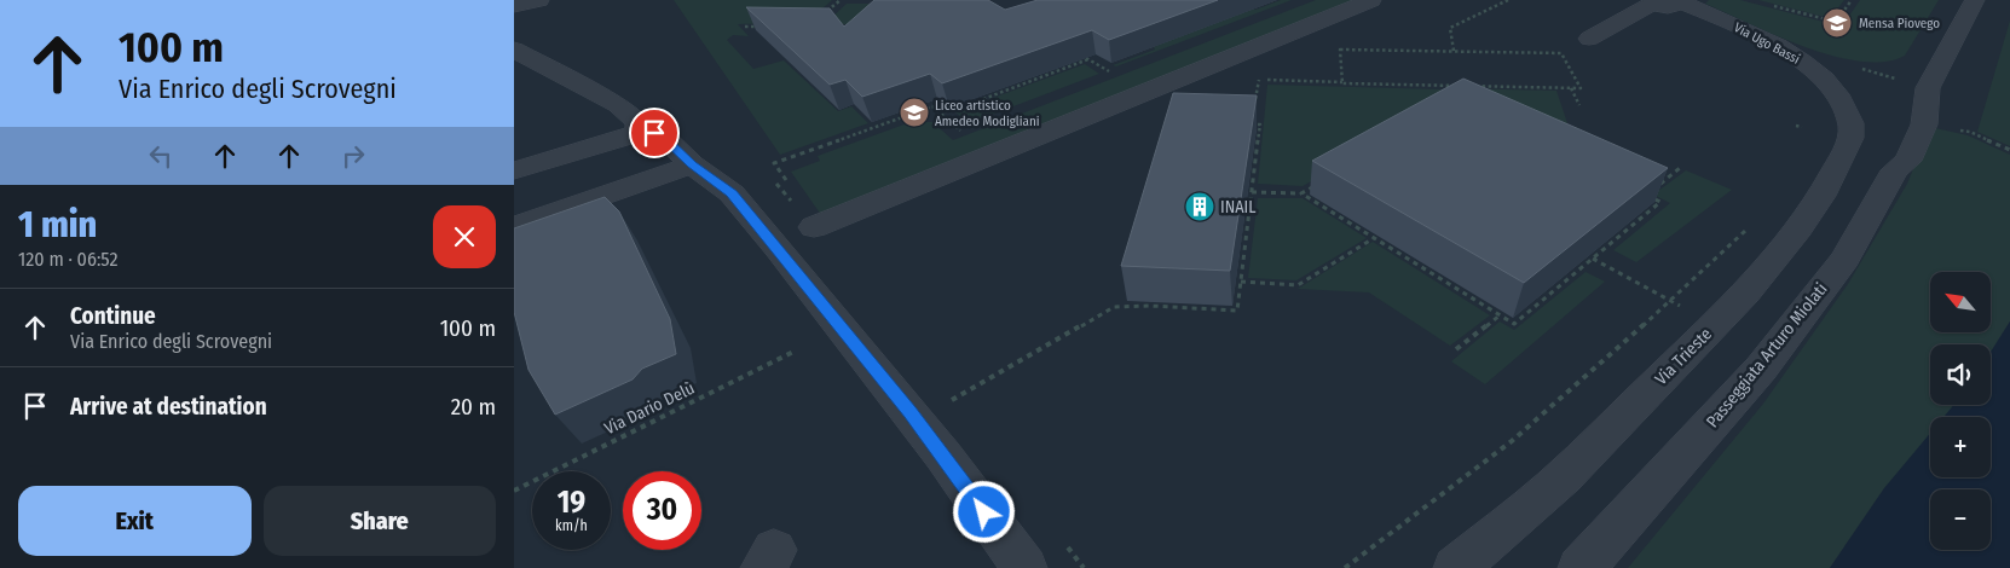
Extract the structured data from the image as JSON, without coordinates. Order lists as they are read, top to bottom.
{
  "streets": {
    "street": ["Via Ugo Bassi", "Passeggiata Arturo Miolati", "Via Trieste"],
    "path": ["Via Dario Delù"]
  },
  "crossings": [
    ["Via Ugo Bassi", "Via Trieste"]
  ],
  "places": {
    "school or university": ["Mensa Piovego", "Liceo artistico Amedeo Modigliani"],
    "building": ["INAIL"]
  },
  "north": "top left",
  "page": {
    "turn": ["100 m", "Via Enrico degli Scrovegni"],
    "heading": ["1 min", "120 m · 06:52"],
    "map_buttons": ["+", "−"],
    "list": [
      {
        "name": "Continue",
        "note": "Via Enrico degli Scrovegni",
        "value": "100 m"
      },
      {
        "name": "Arrive at destination",
        "value": "20 m"
      }
    ],
    "speed": "19 km/h",
    "limit": "30",
    "buttons": ["Exit", "Share"]
  }
}
